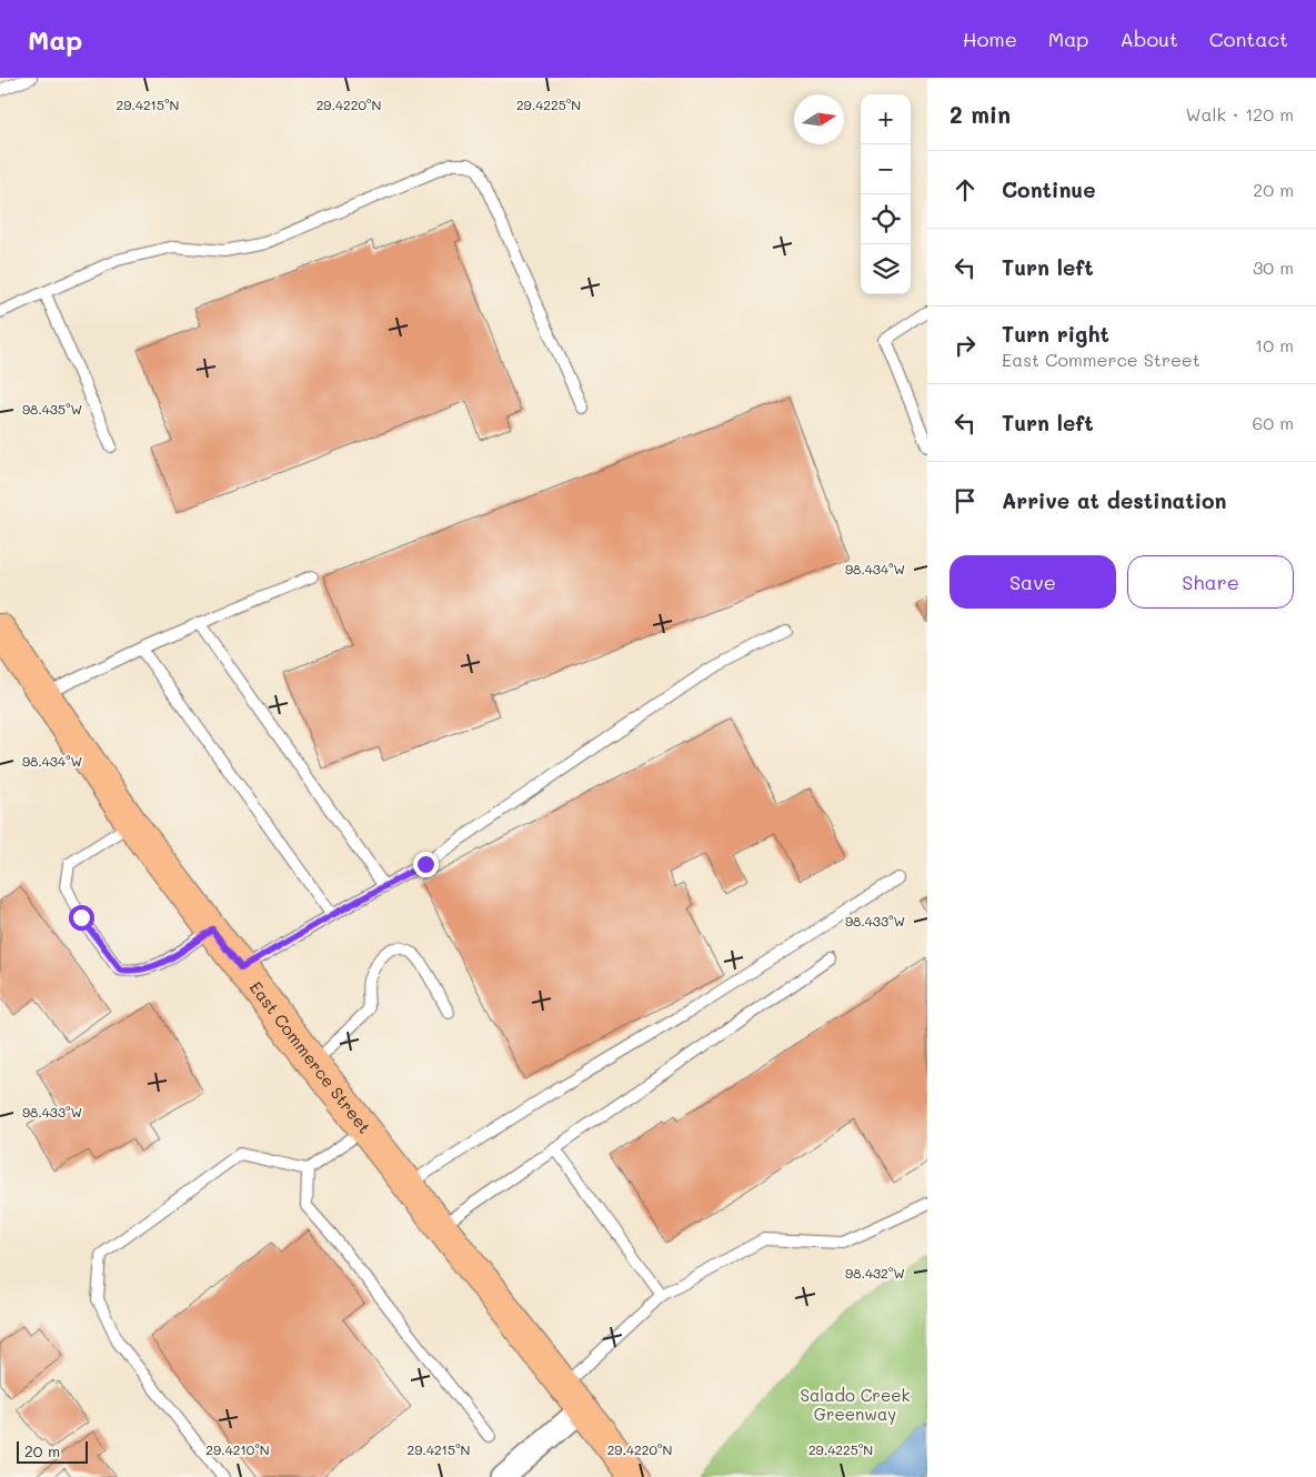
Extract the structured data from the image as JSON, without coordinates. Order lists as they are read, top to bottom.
{
  "streets": {
    "main road": ["East Commerce Street"]
  },
  "parks": ["Salado Creek Greenway"],
  "scale_bar": "20 m",
  "north": "right",
  "page": {
    "header": "Map",
    "nav": [
      "Home",
      "Map",
      "About",
      "Contact"
    ],
    "heading": ["2 min", "Walk · 120 m"],
    "map_buttons": ["+", "−"],
    "list": [
      ["Continue", "20 m"],
      ["Turn left", "30 m"],
      ["Turn right", "East Commerce Street", "10 m"],
      ["Turn left", "60 m"],
      "Arrive at destination"
    ],
    "buttons": ["Save", "Share"],
    "scale": "20 m"
  },
  "coordinates": [
    "29.4215°N",
    "29.4220°N",
    "29.4225°N",
    "98.435°W",
    "98.434°W",
    "98.433°W",
    "98.432°W",
    "29.4210°N"
  ]
}
